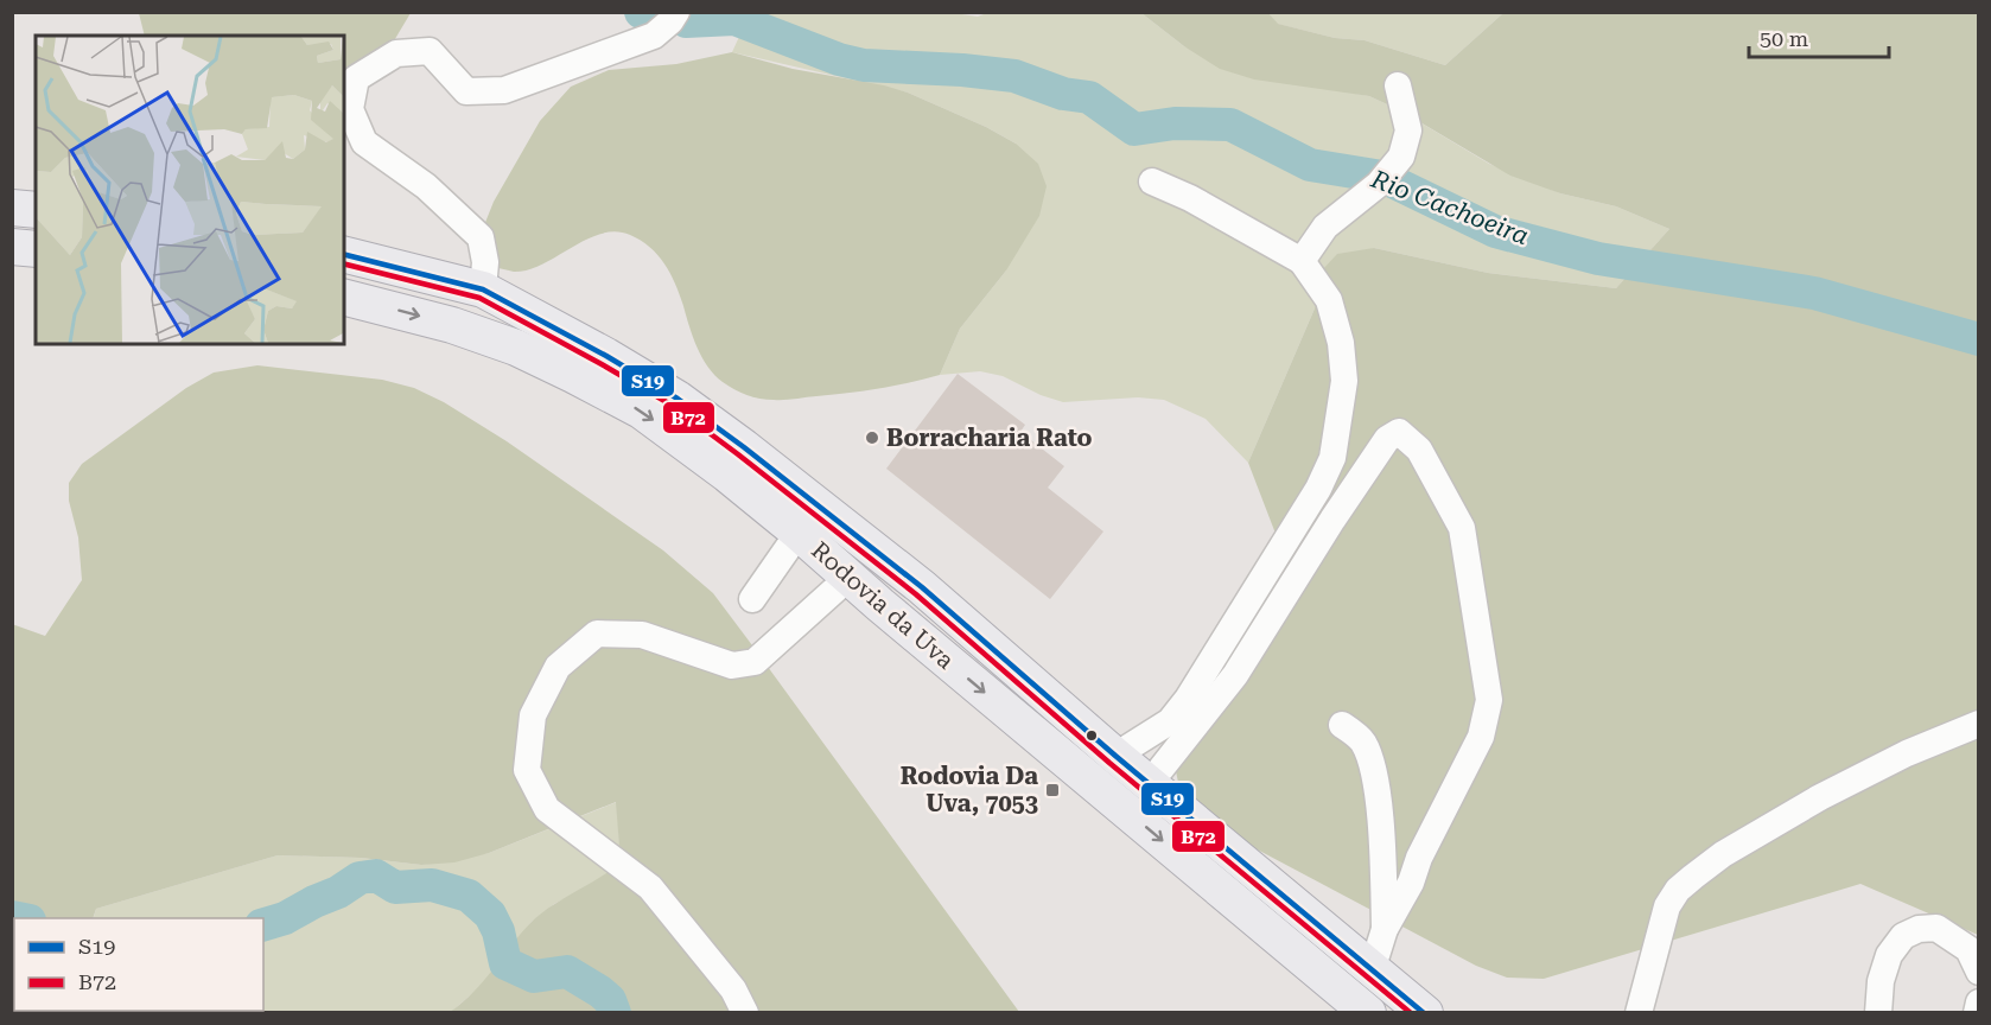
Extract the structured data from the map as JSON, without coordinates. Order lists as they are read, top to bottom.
{
  "streets": {
    "main road": ["Rodovia da Uva"]
  },
  "water": ["Rio Cachoeira"],
  "places": {
    "other": ["Borracharia Rato"],
    "transit": ["Rodovia Da Uva, 7053"]
  },
  "lines": ["transit line S19", "transit line B72"],
  "legend": ["S19", "B72"],
  "scale_bar": "50 m"
}
